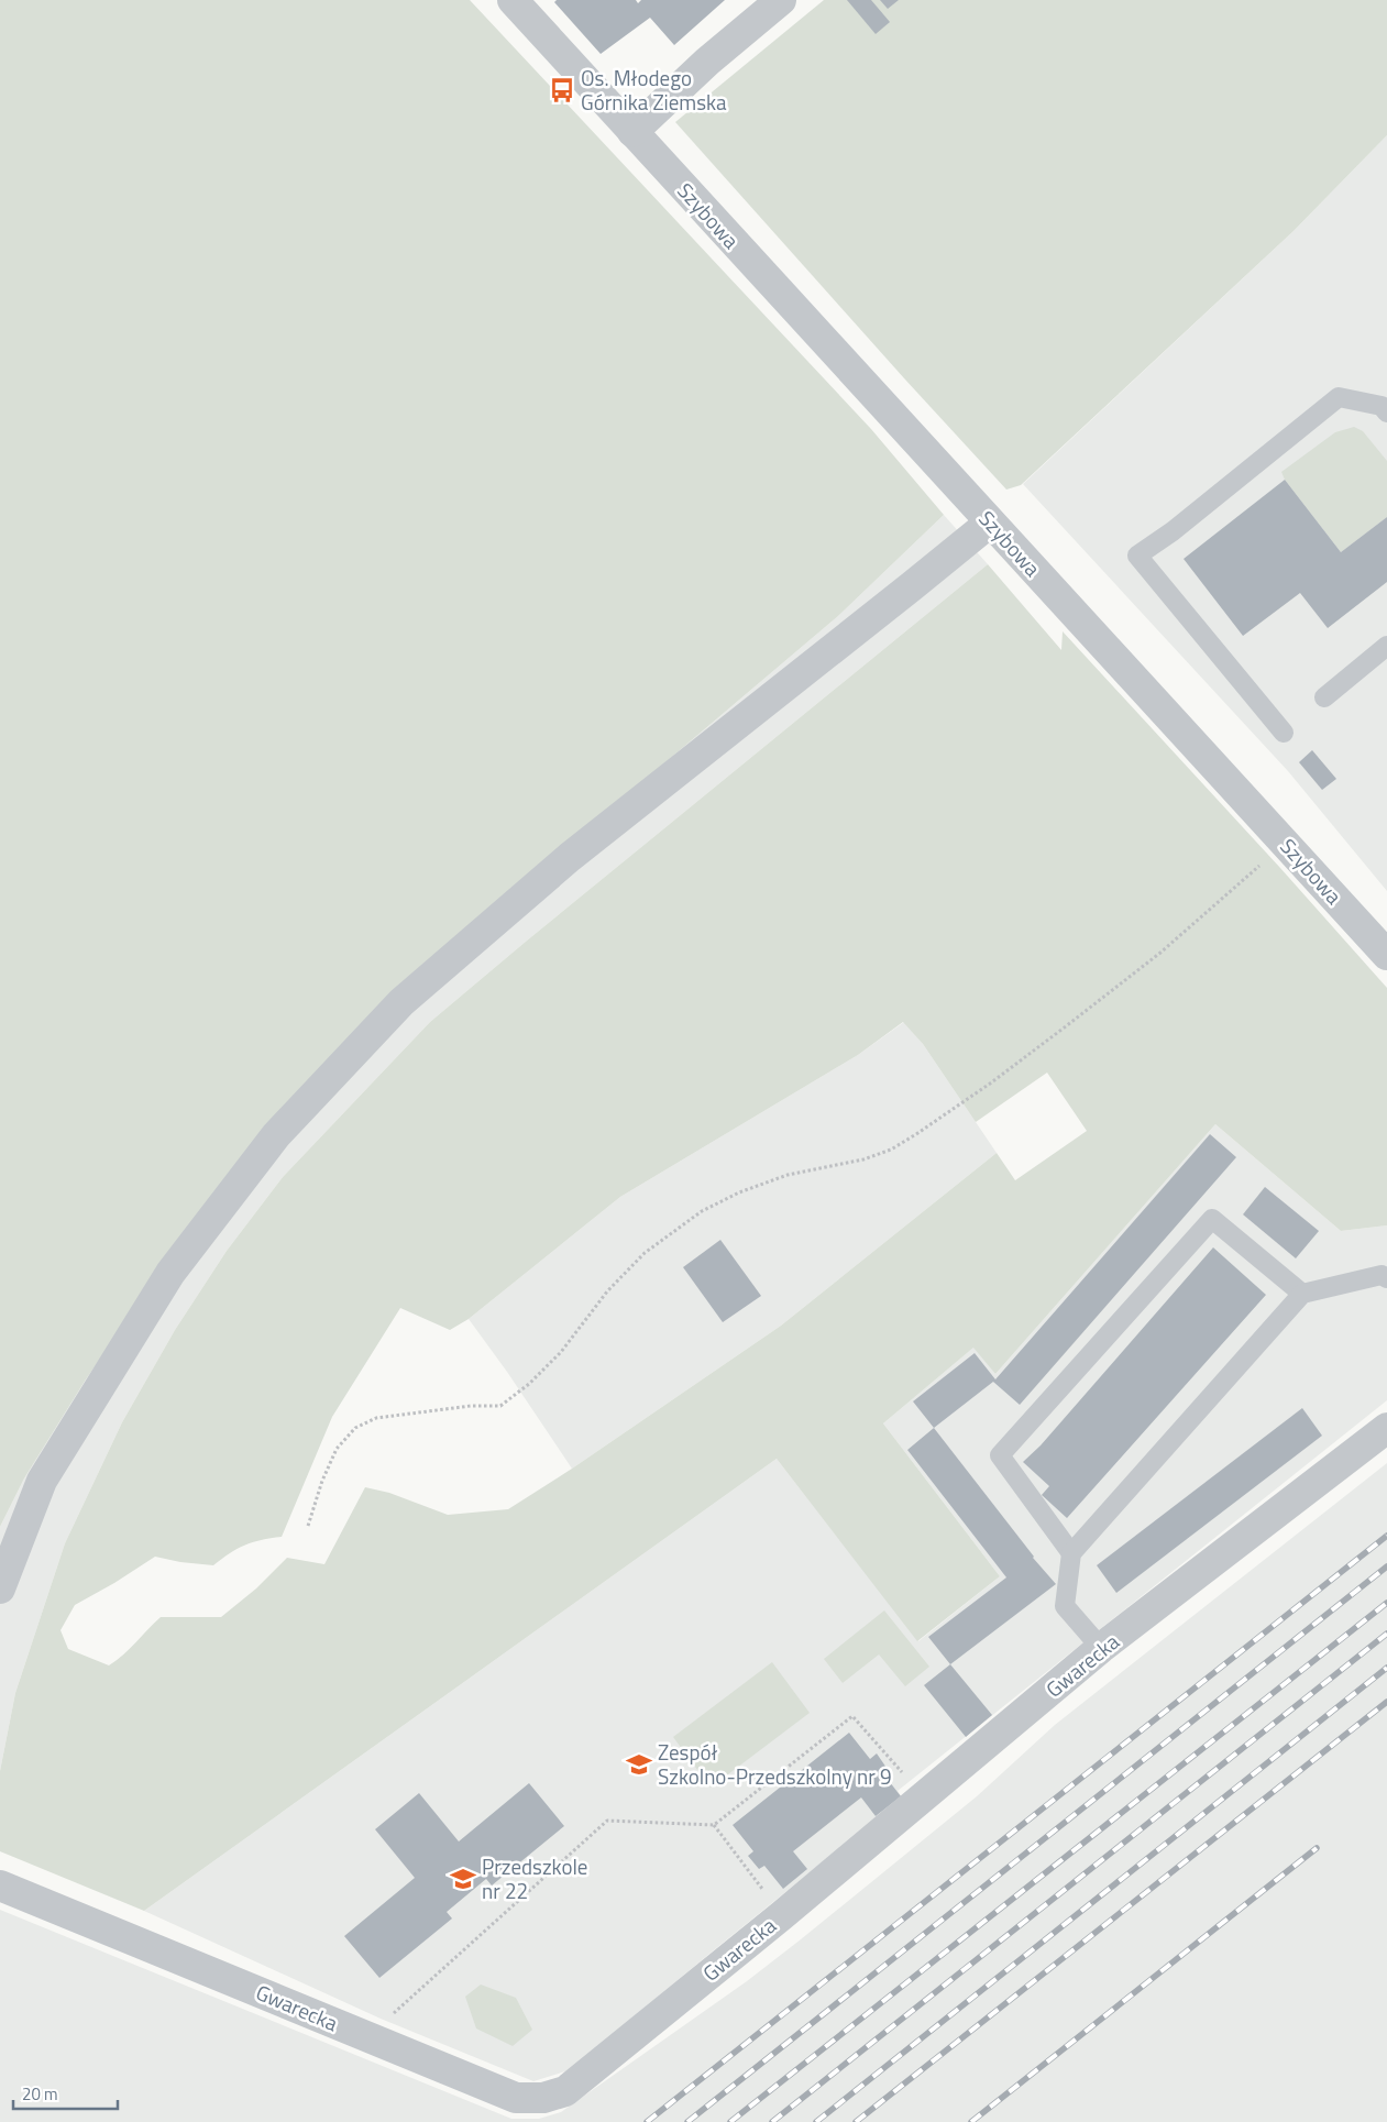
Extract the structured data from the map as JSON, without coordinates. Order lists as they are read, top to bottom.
{
  "streets": {
    "street": ["Szybowa", "Gwarecka"]
  },
  "places": {
    "bus stop": ["Os. Młodego Górnika Ziemska"],
    "school or university": ["Zespół Szkolno-Przedszkolny nr 9", "Przedszkole nr 22"]
  },
  "scale_bar": "20 m"
}
